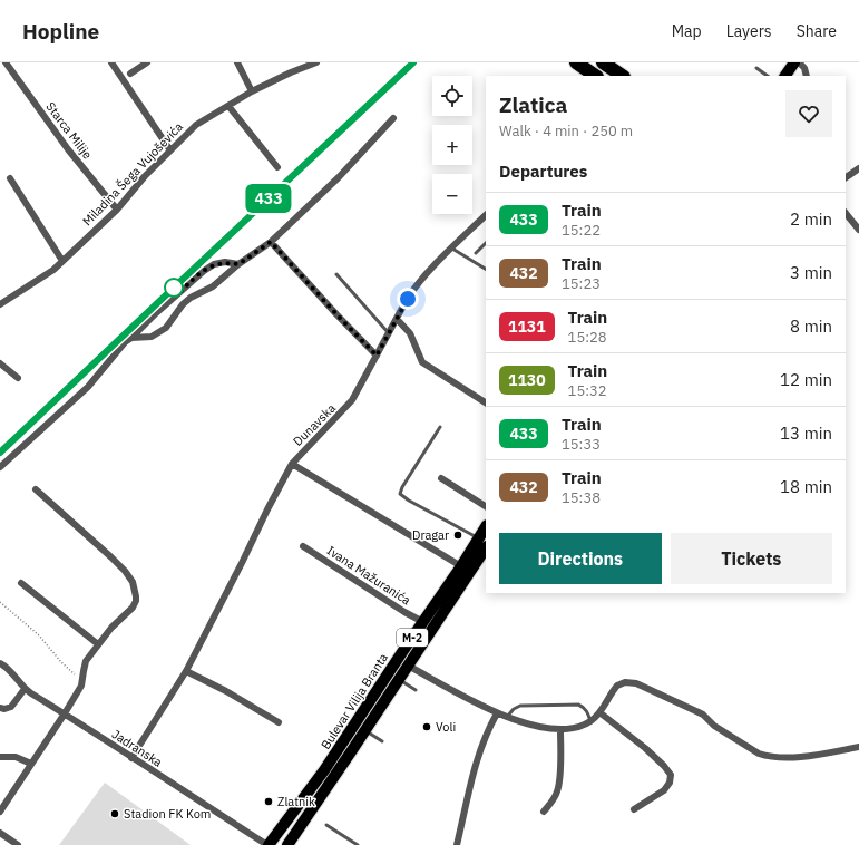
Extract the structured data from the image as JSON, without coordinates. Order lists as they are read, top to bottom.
{
  "streets": {
    "main road": ["M-2", "Bulevar Vilija Branta"],
    "street": [
      "Starca Milije",
      "Miladina Šega Vujoševića",
      "Dunavska",
      "Ivana Mažuranića",
      "Jadranska"
    ]
  },
  "crossings": [
    ["Starca Milije", "Miladina Šega Vujoševića"],
    ["Dunavska", "Jadranska"],
    ["Ivana Mažuranića", "Bulevar Vilija Branta"],
    ["Bulevar Vilija Branta", "Jadranska"]
  ],
  "places": [
    "Dragar",
    "Voli",
    "Zlatnik",
    "Stadion FK Kom"
  ],
  "page": {
    "header": "Hopline",
    "nav": ["Map", "Layers", "Share"],
    "on_map": "433",
    "map_buttons": ["+", "−"],
    "heading": [
      ["Zlatica", "Walk · 4 min · 250 m"],
      "Departures"
    ],
    "list": [
      {
        "mark": "433",
        "name": "Train",
        "note": "15:22",
        "value": "2 min"
      },
      {
        "mark": "432",
        "name": "Train",
        "note": "15:23",
        "value": "3 min"
      },
      {
        "mark": "1131",
        "name": "Train",
        "note": "15:28",
        "value": "8 min"
      },
      {
        "mark": "1130",
        "name": "Train",
        "note": "15:32",
        "value": "12 min"
      },
      {
        "mark": "433",
        "name": "Train",
        "note": "15:33",
        "value": "13 min"
      },
      {
        "mark": "432",
        "name": "Train",
        "note": "15:38",
        "value": "18 min"
      }
    ],
    "buttons": ["Directions", "Tickets"]
  }
}
